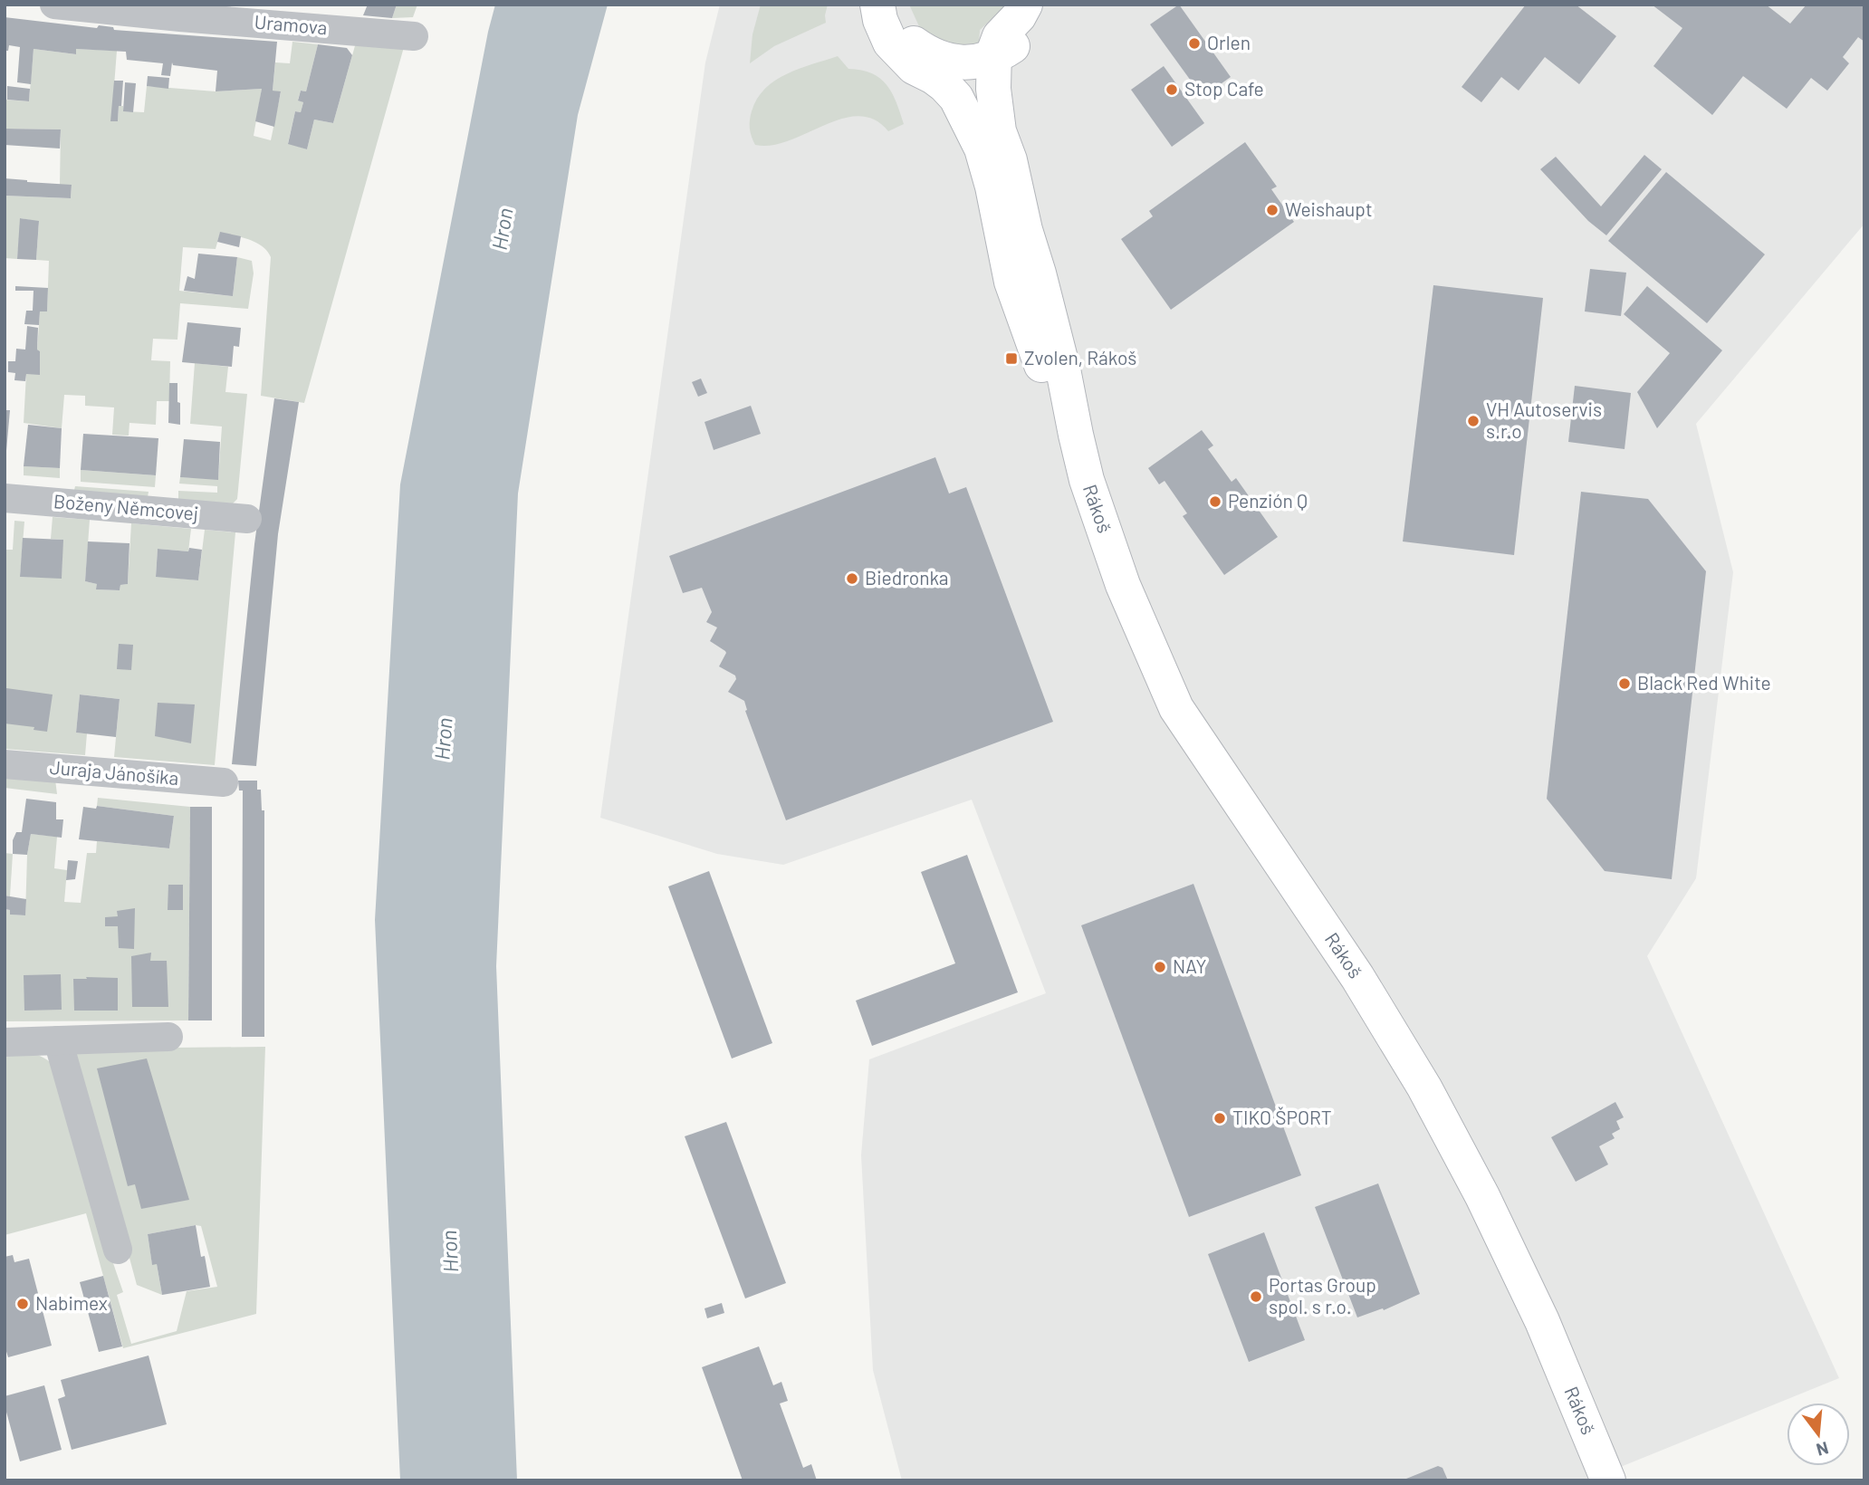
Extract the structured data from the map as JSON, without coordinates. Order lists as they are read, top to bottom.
{
  "streets": {
    "street": [
      "Uramova",
      "Boženy Němcovej",
      "Rákoš",
      "Juraja Jánošíka"
    ]
  },
  "water": ["Hron"],
  "places": {
    "other": [
      "Orlen",
      "Stop Cafe",
      "Weishaupt",
      "VH Autoservis s.r.o",
      "Penzión Q",
      "Biedronka",
      "Black Red White",
      "NAY",
      "TIKO ŠPORT",
      "Portas Group spol. s r.o.",
      "Nabimex"
    ],
    "transit": ["Zvolen, Rákoš"]
  },
  "north": "bottom"
}
